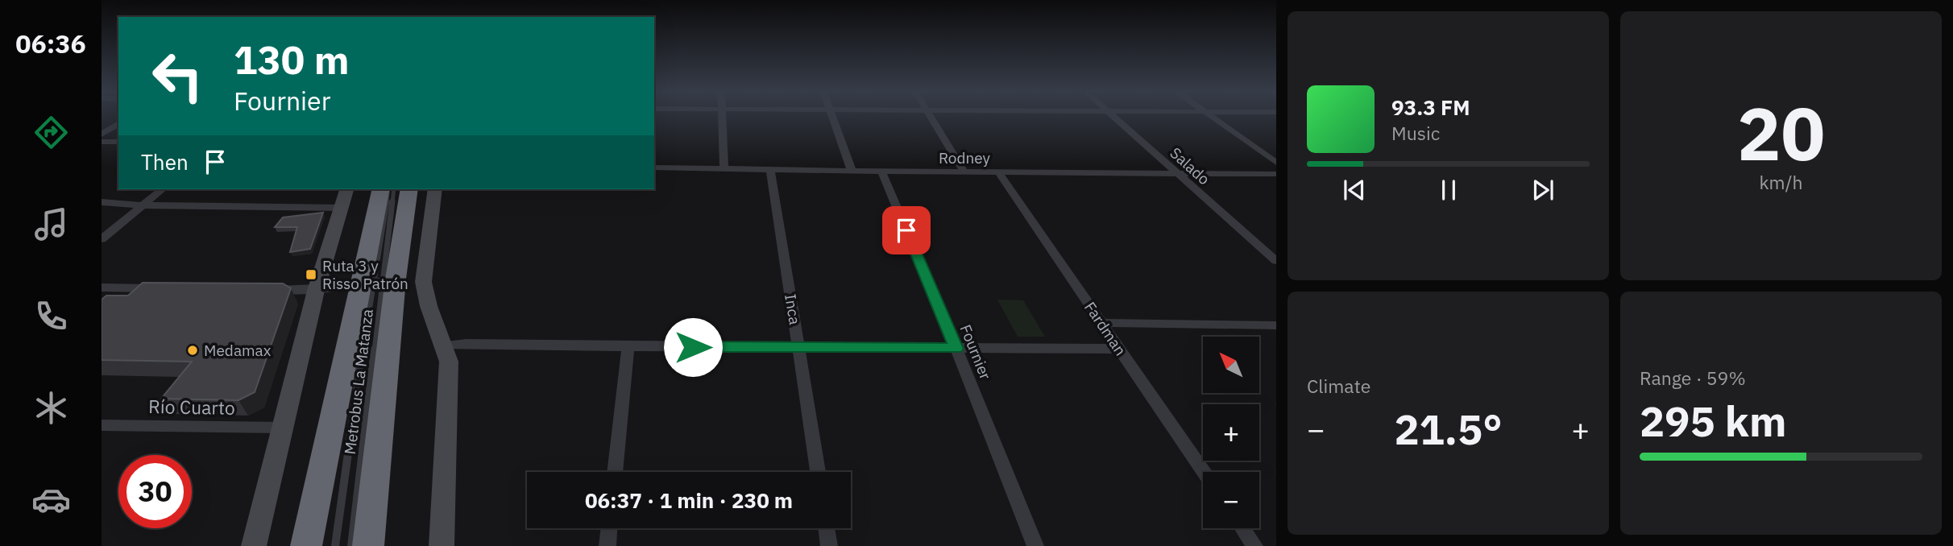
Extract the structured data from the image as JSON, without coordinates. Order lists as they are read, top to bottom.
{
  "streets": {
    "street": [
      "Rodney",
      "Salado",
      "Inca",
      "Fardman",
      "Fournier",
      "Río Cuarto"
    ],
    "lane": ["Metrobus La Matanza"]
  },
  "crossings": [
    ["Rodney", "Salado"],
    ["Rodney", "Inca"],
    ["Rodney", "Fardman"],
    ["Rodney", "Fournier"]
  ],
  "places": {
    "transit": ["Ruta 3 y Risso Patrón"],
    "other": ["Medamax"]
  },
  "north": "top left",
  "page": {
    "tabs": "06:36",
    "tile": [
      ["20", "km/h"],
      "Climate",
      ["Range · 59%", "295 km"]
    ],
    "turn": ["130 m", "Fournier"],
    "song": ["93.3 FM", "Music"],
    "then": "Then",
    "map_buttons": ["+", "−"],
    "heat": ["−", "21.5°", "+"],
    "limit": "30",
    "trip": "06:37 · 1 min · 230 m"
  }
}
